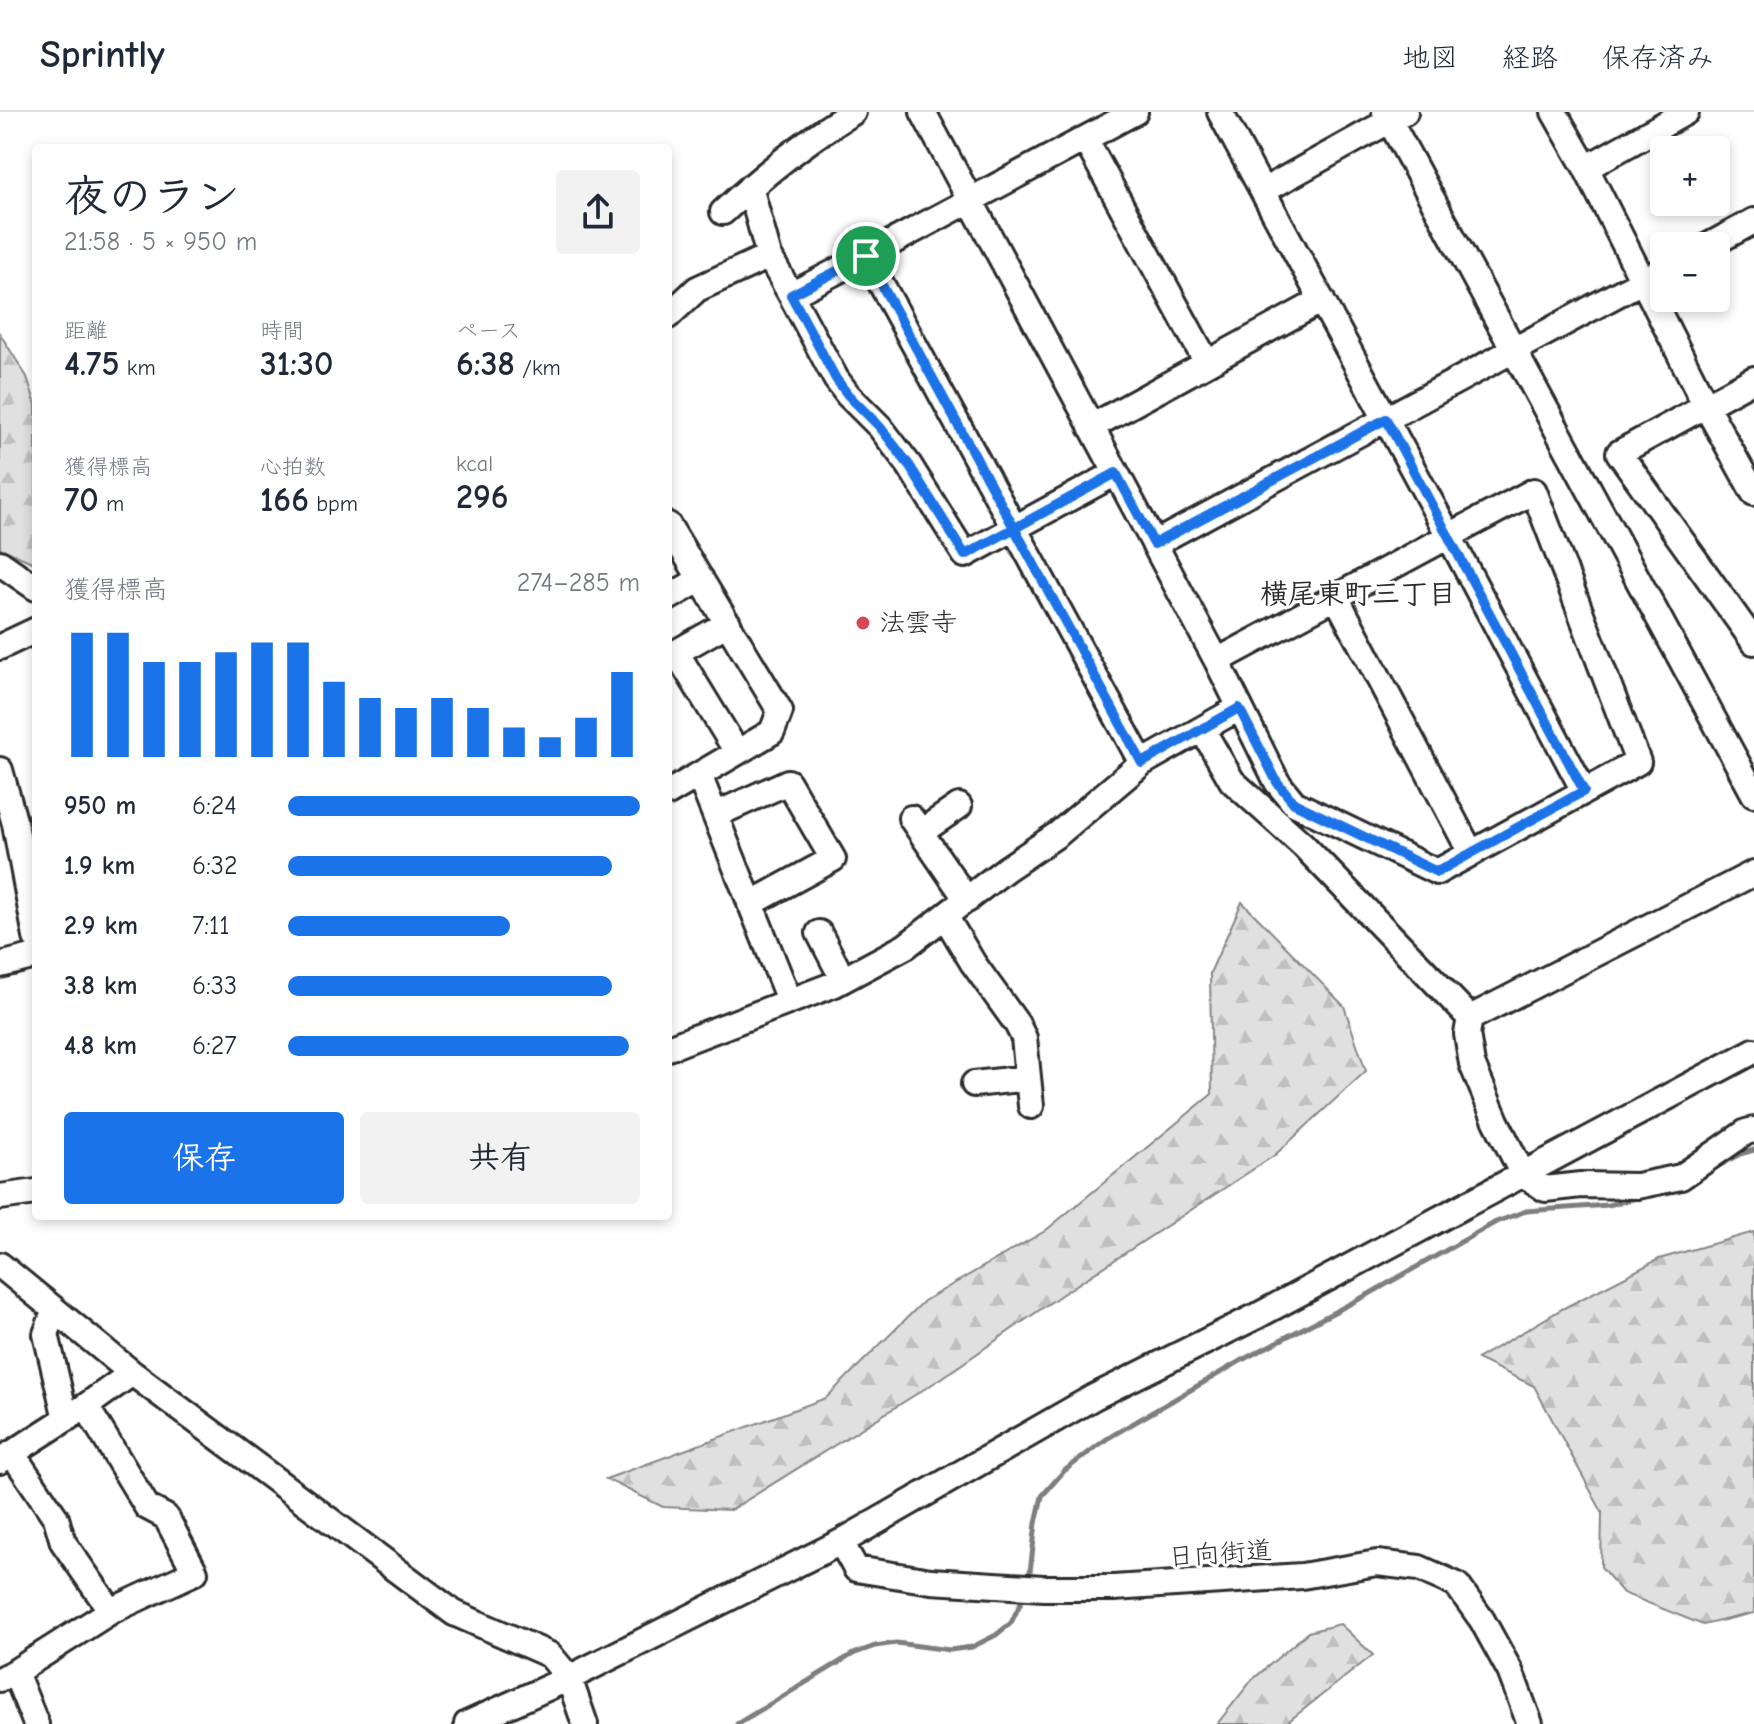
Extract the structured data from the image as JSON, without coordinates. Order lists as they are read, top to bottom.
{
  "streets": {
    "street": ["日向街道"]
  },
  "districts": ["横尾東町三丁目"],
  "places": ["法雲寺"],
  "page": {
    "header": "Sprintly",
    "nav": ["地図", "経路", "保存済み"],
    "map_buttons": ["+", "−"],
    "heading": ["夜のラン", "21:58 · 5 × 950 m"],
    "stats": [
      ["距離", "4.75 km"],
      ["時間", "31:30"],
      ["ペース", "6:38 /km"],
      ["獲得標高", "70 m"],
      ["心拍数", "166 bpm"],
      ["kcal", "296"]
    ],
    "chart": ["獲得標高", "274–285 m"],
    "list": [
      {
        "name": "950 m",
        "note": "6:24"
      },
      {
        "name": "1.9 km",
        "note": "6:32"
      },
      {
        "name": "2.9 km",
        "note": "7:11"
      },
      {
        "name": "3.8 km",
        "note": "6:33"
      },
      {
        "name": "4.8 km",
        "note": "6:27"
      }
    ],
    "buttons": ["保存", "共有"]
  }
}
